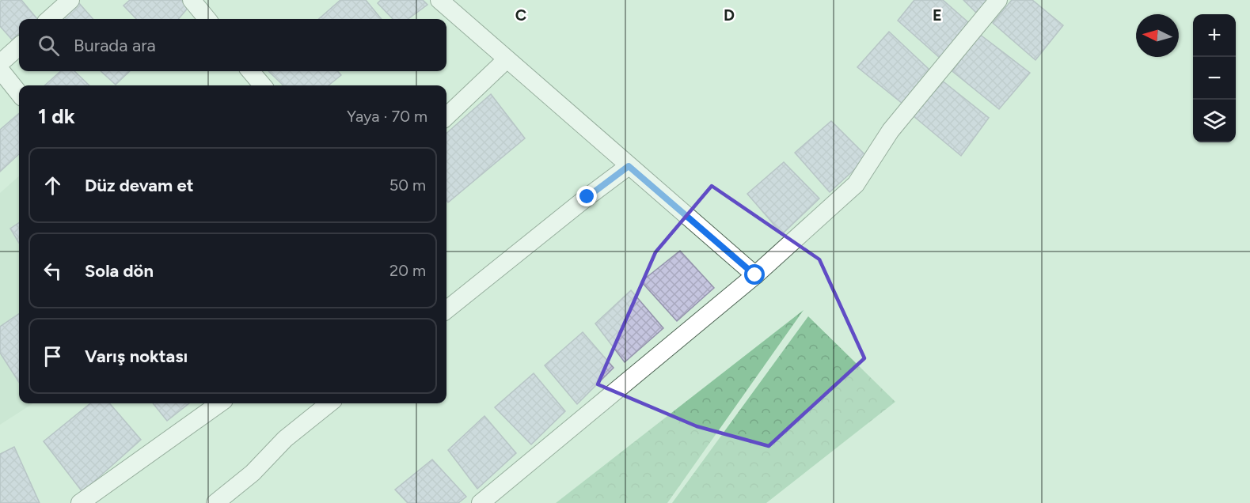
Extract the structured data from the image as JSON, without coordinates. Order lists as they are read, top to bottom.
{
  "north": "left",
  "page": {
    "map_buttons": ["+", "−"],
    "search": "Burada ara",
    "heading": ["1 dk", "Yaya · 70 m"],
    "list": [
      ["Düz devam et", "50 m"],
      ["Sola dön", "20 m"],
      "Varış noktası"
    ]
  },
  "grid": {
    "columns": ["C", "D", "E"]
  }
}
